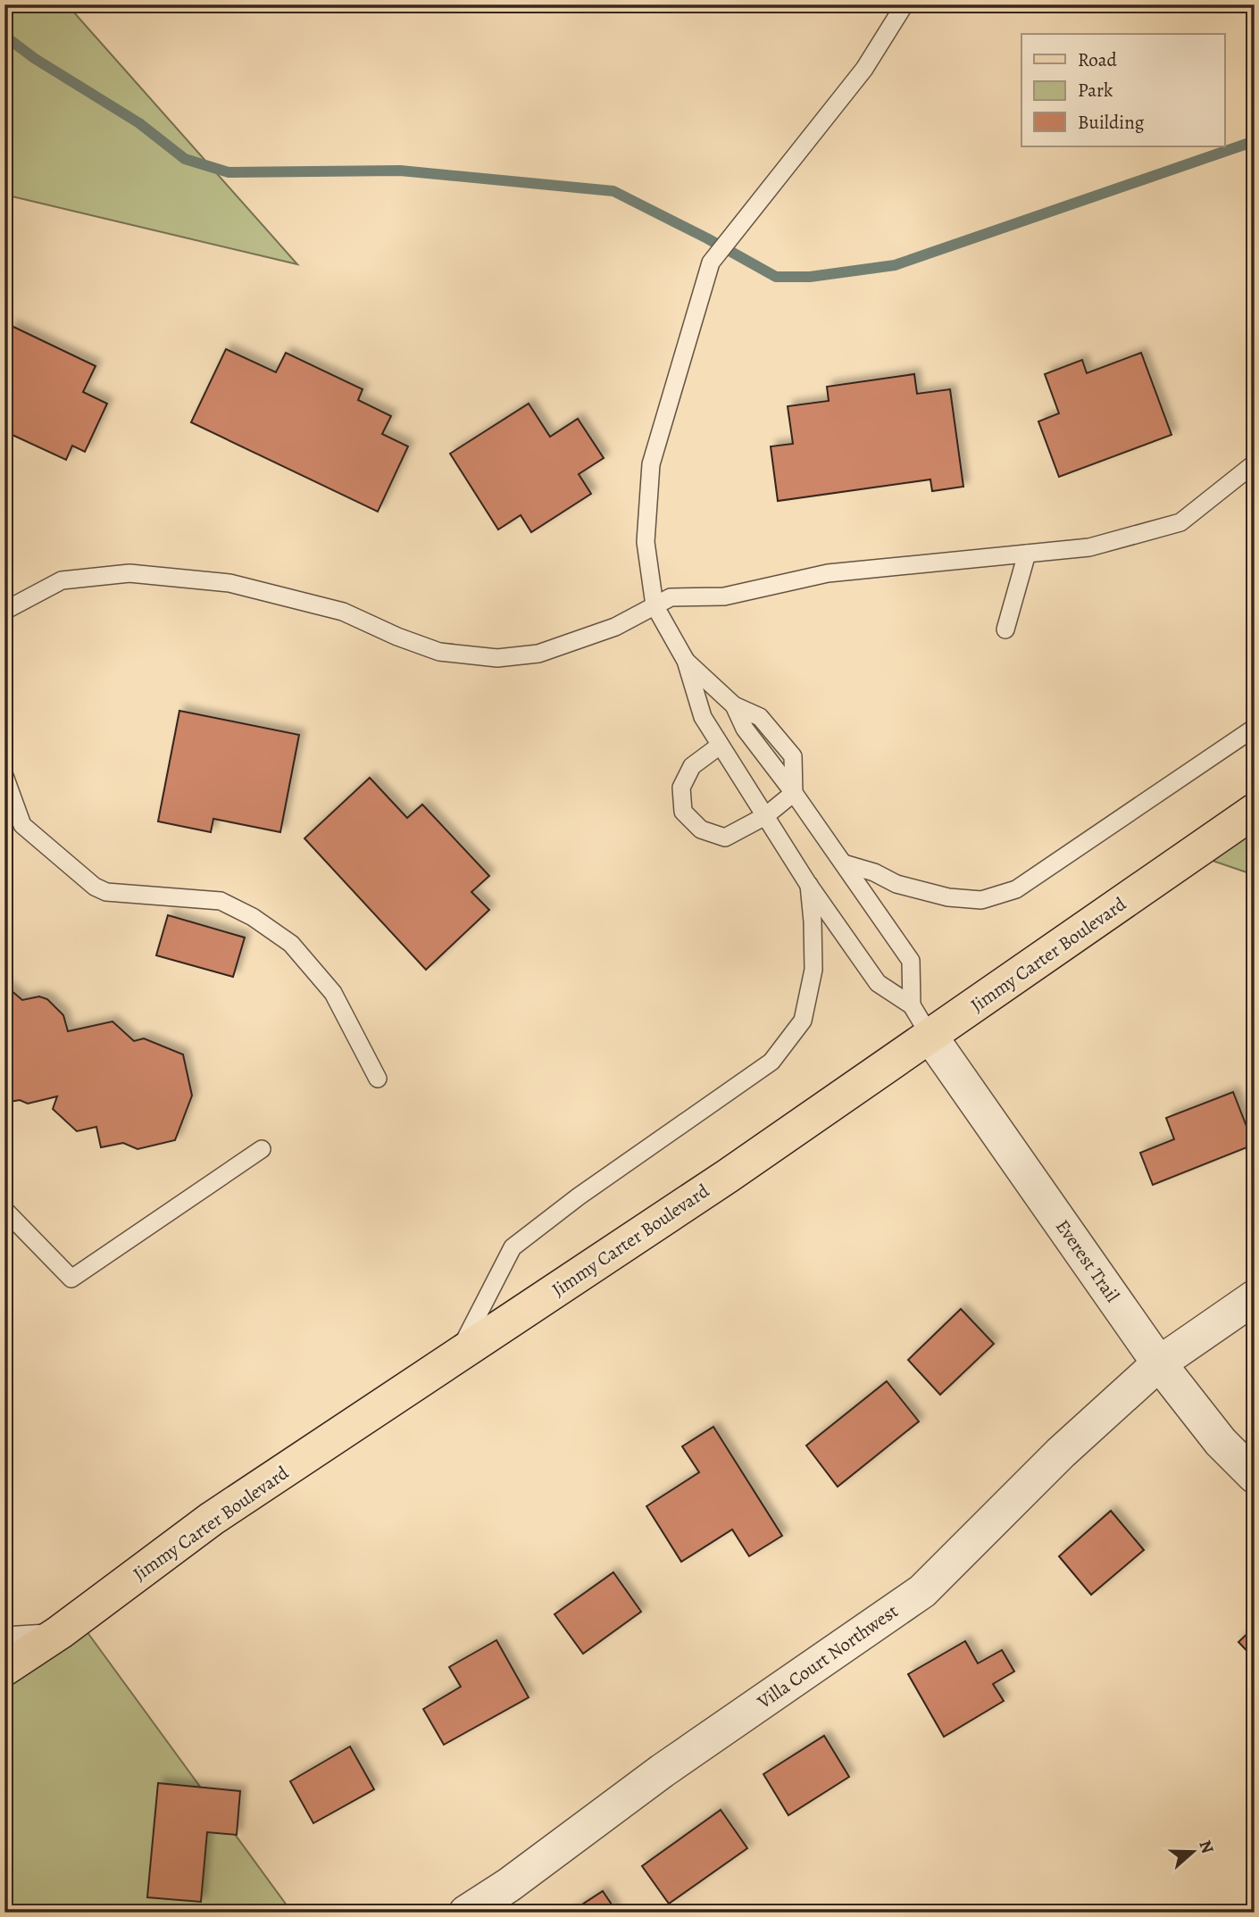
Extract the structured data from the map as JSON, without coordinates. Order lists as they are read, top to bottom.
{
  "streets": {
    "main road": ["Jimmy Carter Boulevard"],
    "street": ["Everest Trail", "Villa Court Northwest"]
  },
  "crossings": [
    ["Jimmy Carter Boulevard", "Everest Trail"],
    ["Everest Trail", "Villa Court Northwest"]
  ],
  "legend": ["Road", "Park", "Building"],
  "north": "right"
}
